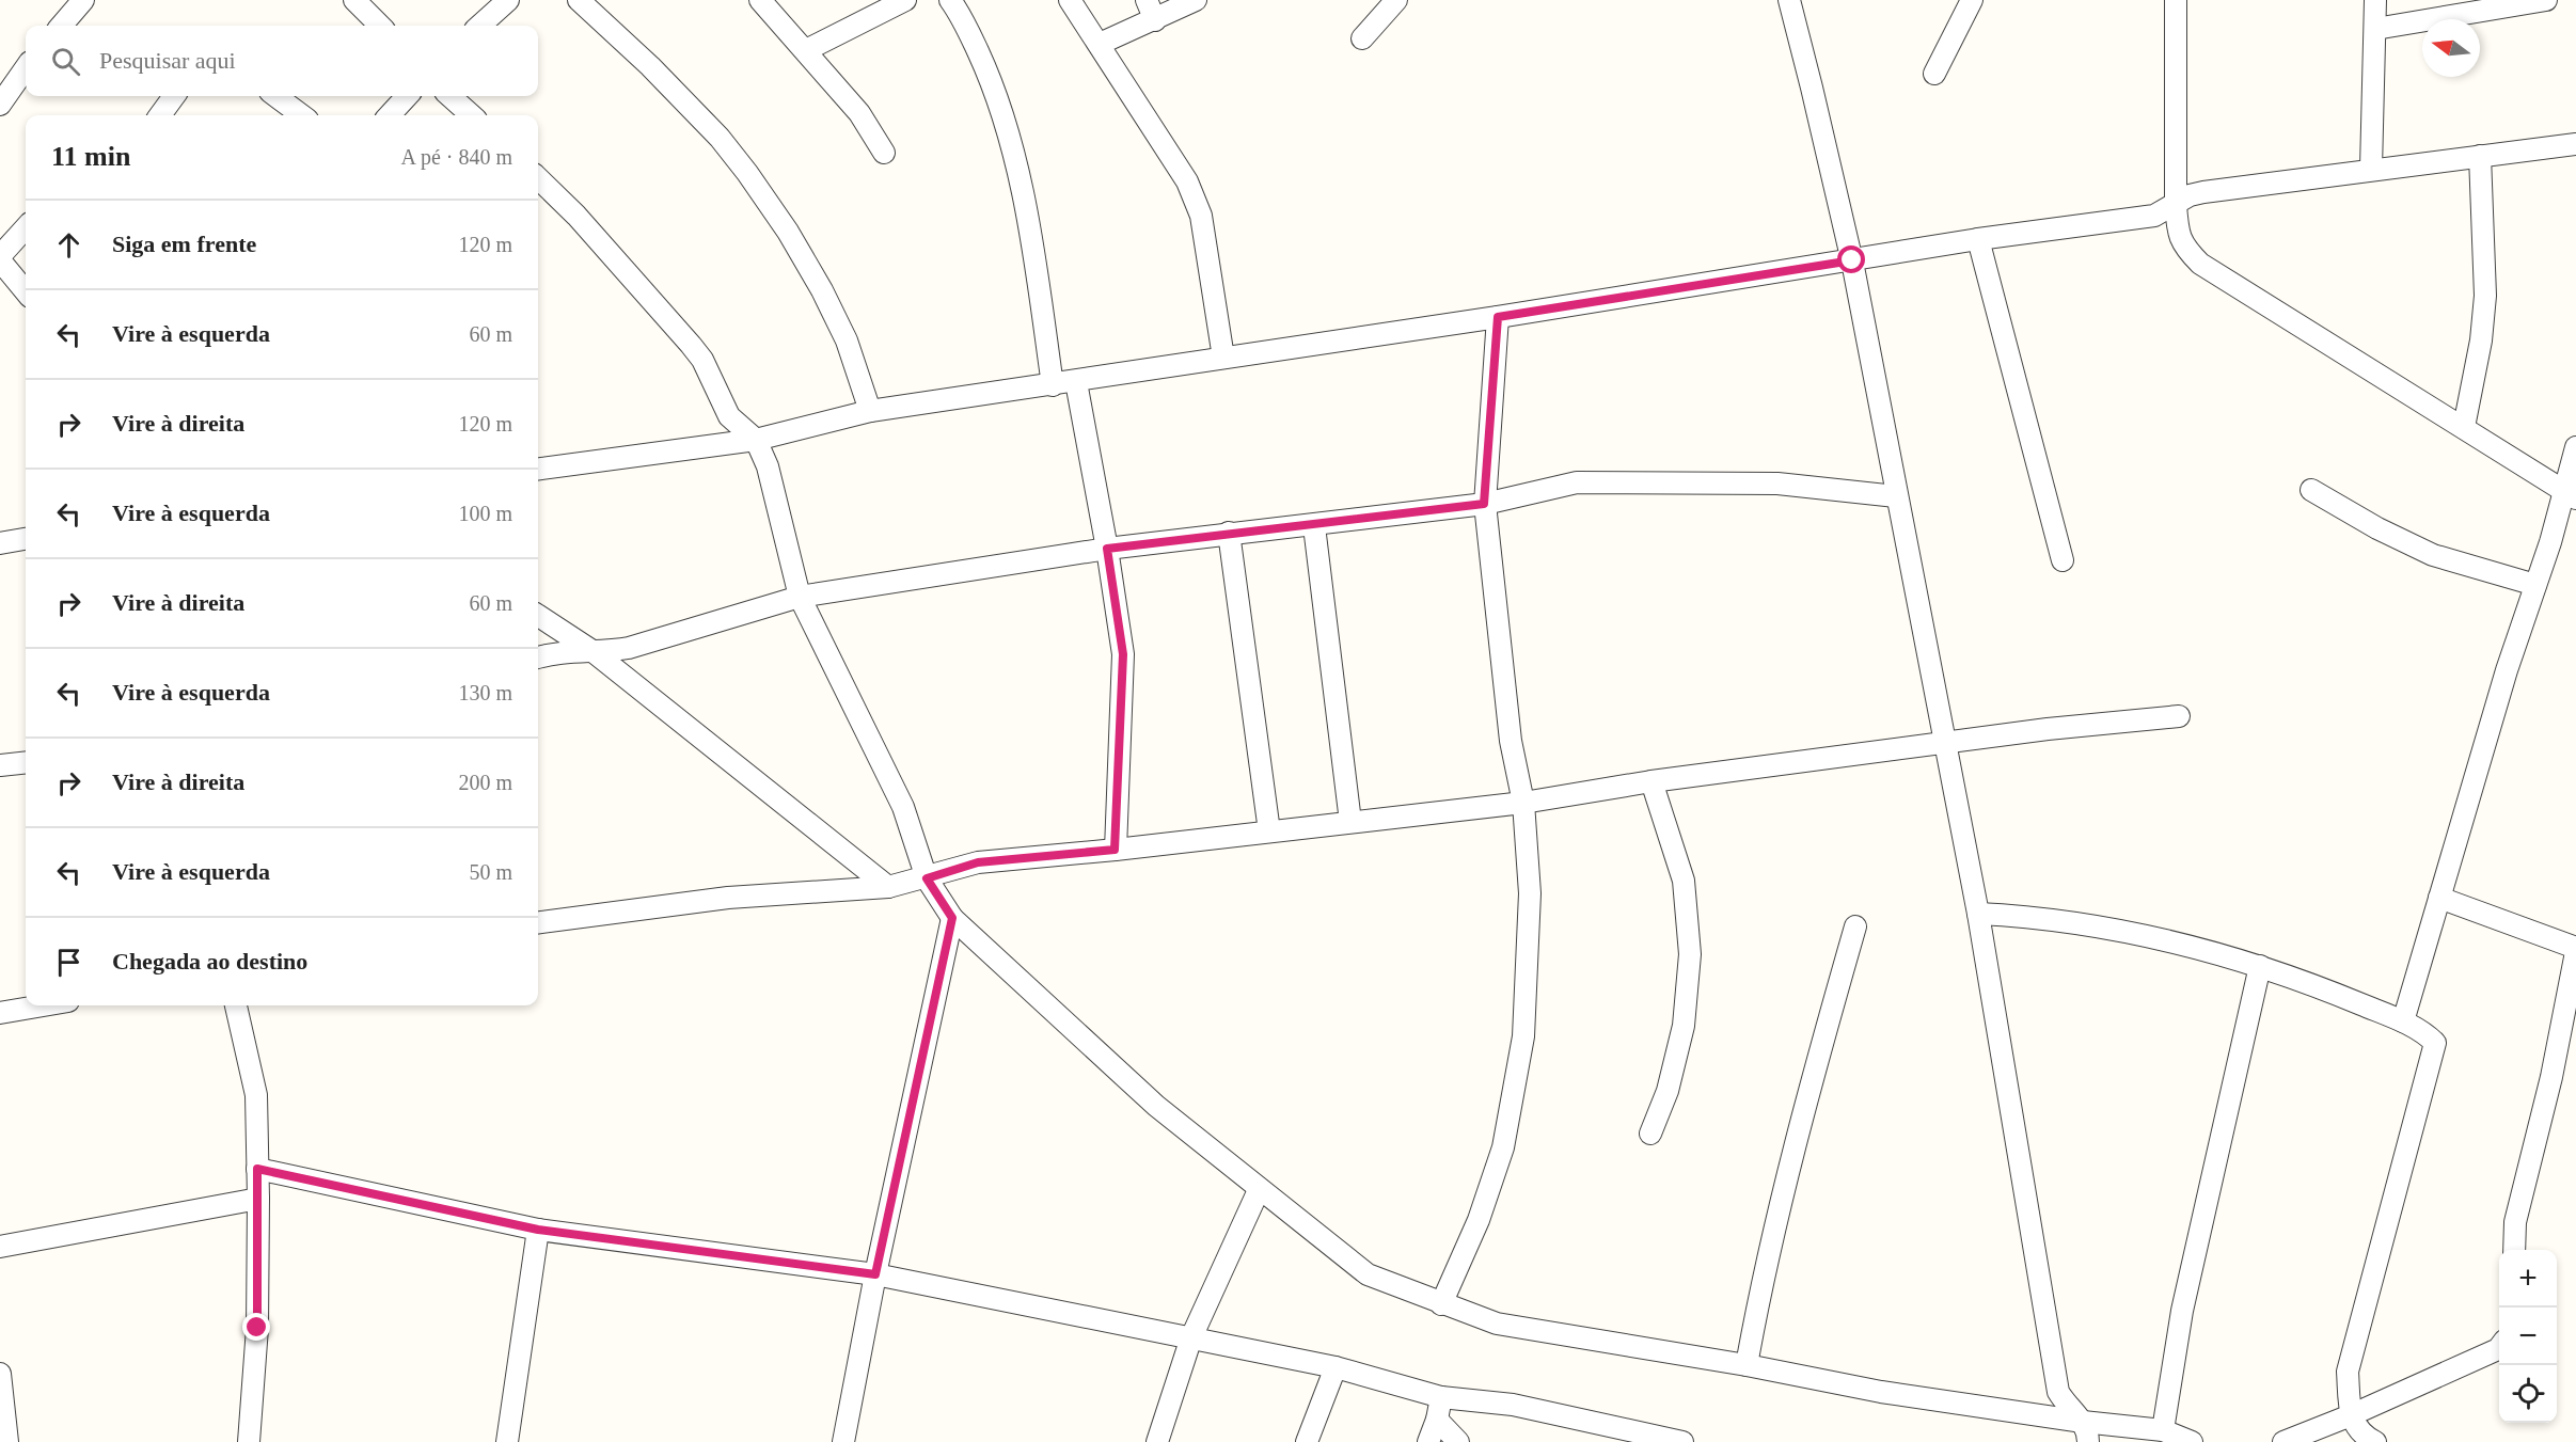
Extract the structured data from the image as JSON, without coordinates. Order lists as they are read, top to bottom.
{
  "north": "left",
  "page": {
    "search": "Pesquisar aqui",
    "heading": ["11 min", "A pé · 840 m"],
    "list": [
      ["Siga em frente", "120 m"],
      ["Vire à esquerda", "60 m"],
      ["Vire à direita", "120 m"],
      ["Vire à esquerda", "100 m"],
      ["Vire à direita", "60 m"],
      ["Vire à esquerda", "130 m"],
      ["Vire à direita", "200 m"],
      ["Vire à esquerda", "50 m"],
      "Chegada ao destino"
    ],
    "map_buttons": ["+", "−"]
  }
}
